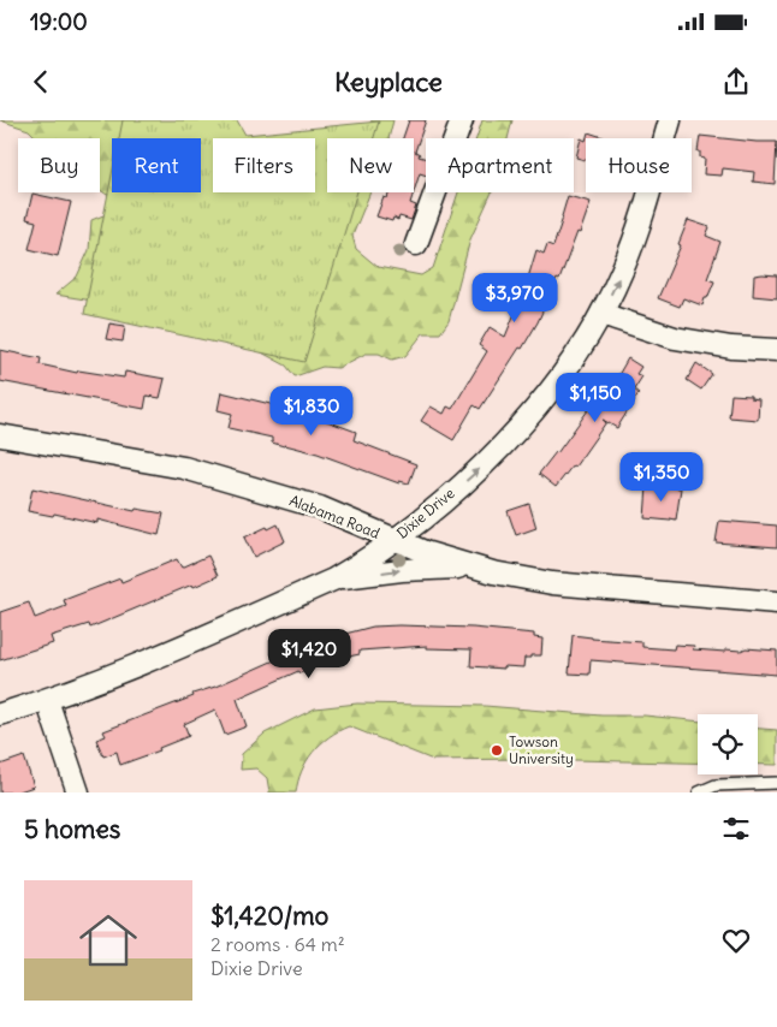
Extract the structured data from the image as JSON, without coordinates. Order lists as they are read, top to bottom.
{
  "streets": {
    "street": ["Dixie Drive", "Alabama Road"]
  },
  "crossings": [
    ["Dixie Drive", "Alabama Road"]
  ],
  "one_way": ["Dixie Drive"],
  "places": ["Towson University"],
  "page": {
    "status": "19:00",
    "header": "Keyplace",
    "chip": [
      "Buy",
      "Rent",
      "Filters",
      "New",
      "Apartment",
      "House"
    ],
    "price": [
      "$3,970",
      "$1,150",
      "$1,830",
      "$1,350",
      "$1,420"
    ],
    "heading": "5 homes",
    "list": [
      {
        "name": "$1,420/mo",
        "note": "2 rooms · 64 m² · Dixie Drive"
      }
    ]
  }
}
